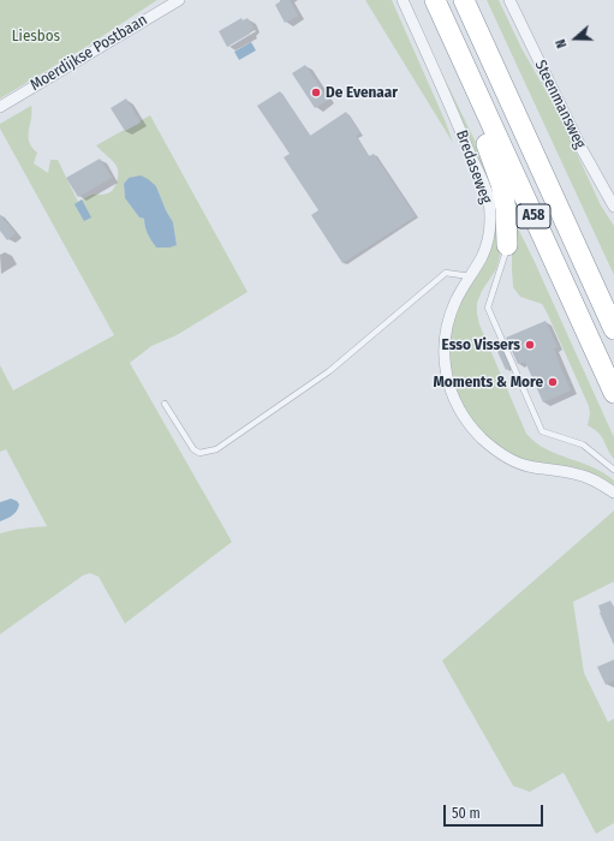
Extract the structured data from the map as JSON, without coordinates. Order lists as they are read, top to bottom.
{
  "streets": {
    "highway": ["A58"],
    "street": ["Moerdijkse Postbaan", "Steenmansweg", "Bredaseweg"]
  },
  "parks": ["Liesbos"],
  "places": ["De Evenaar", "Esso Vissers", "Moments & More"],
  "scale_bar": "50 m",
  "north": "left"
}
